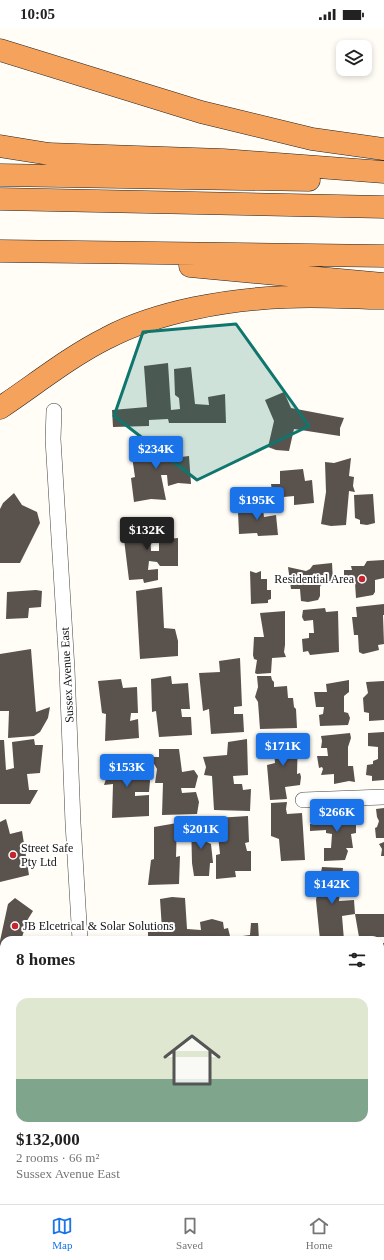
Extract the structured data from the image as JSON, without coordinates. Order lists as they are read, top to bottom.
{
  "streets": {
    "street": ["Sussex Avenue East"]
  },
  "places": ["Residential Area", "Street Safe Pty Ltd", "JB Elcetrical & Solar Solutions"],
  "page": {
    "status": "10:05",
    "price": [
      "$234K",
      "$195K",
      "$132K",
      "$171K",
      "$153K",
      "$266K",
      "$201K",
      "$142K"
    ],
    "heading": "8 homes",
    "list": [
      {
        "name": "$132,000",
        "note": "2 rooms · 66 m² · Sussex Avenue East"
      }
    ],
    "tabs": ["Map", "Saved", "Home"]
  }
}
